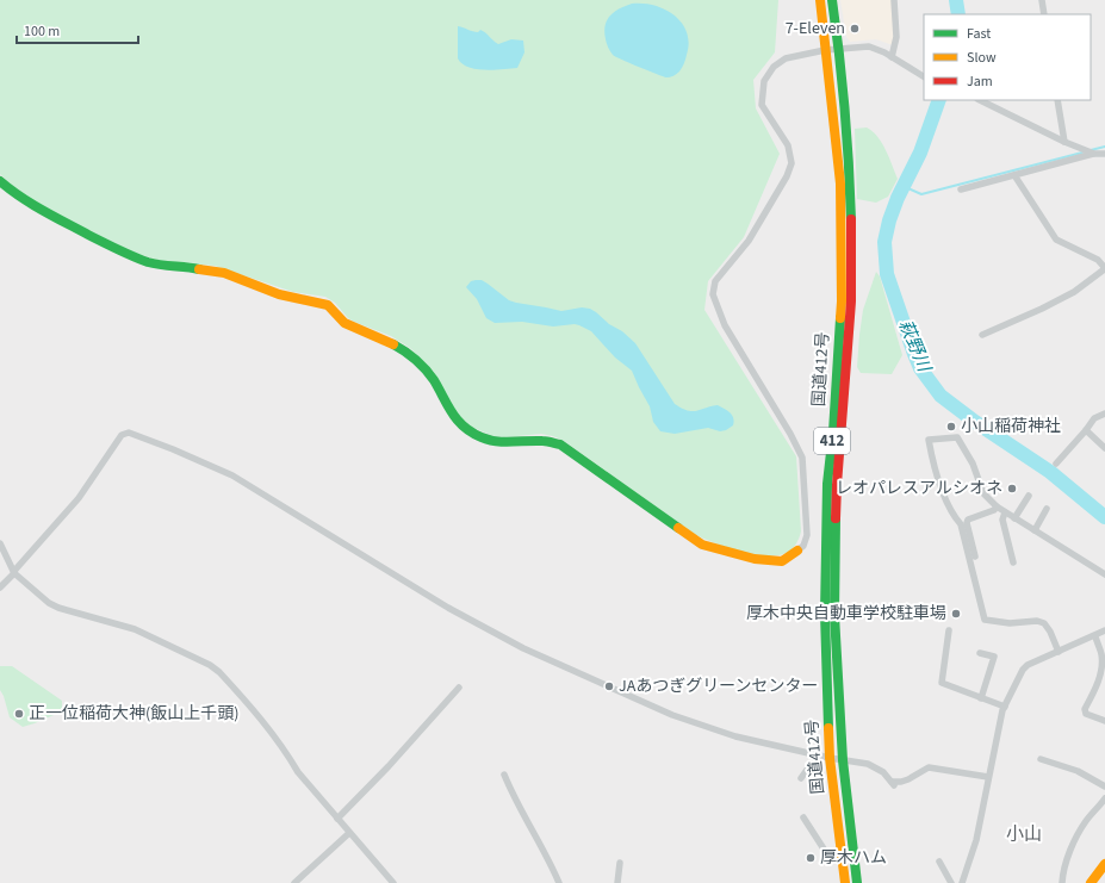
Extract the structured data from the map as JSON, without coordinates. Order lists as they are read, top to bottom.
{
  "streets": {
    "main road": ["国道412号", "412"]
  },
  "districts": ["小山"],
  "water": ["萩野川"],
  "places": [
    "7-Eleven",
    "小山稲荷神社",
    "レオパレスアルシオネ",
    "厚木中央自動車学校駐車場",
    "JAあつぎグリーンセンター",
    "正一位稲荷大神(飯山上千頭)",
    "厚木ハム"
  ],
  "legend": ["Fast", "Slow", "Jam"],
  "scale_bar": "100 m"
}
